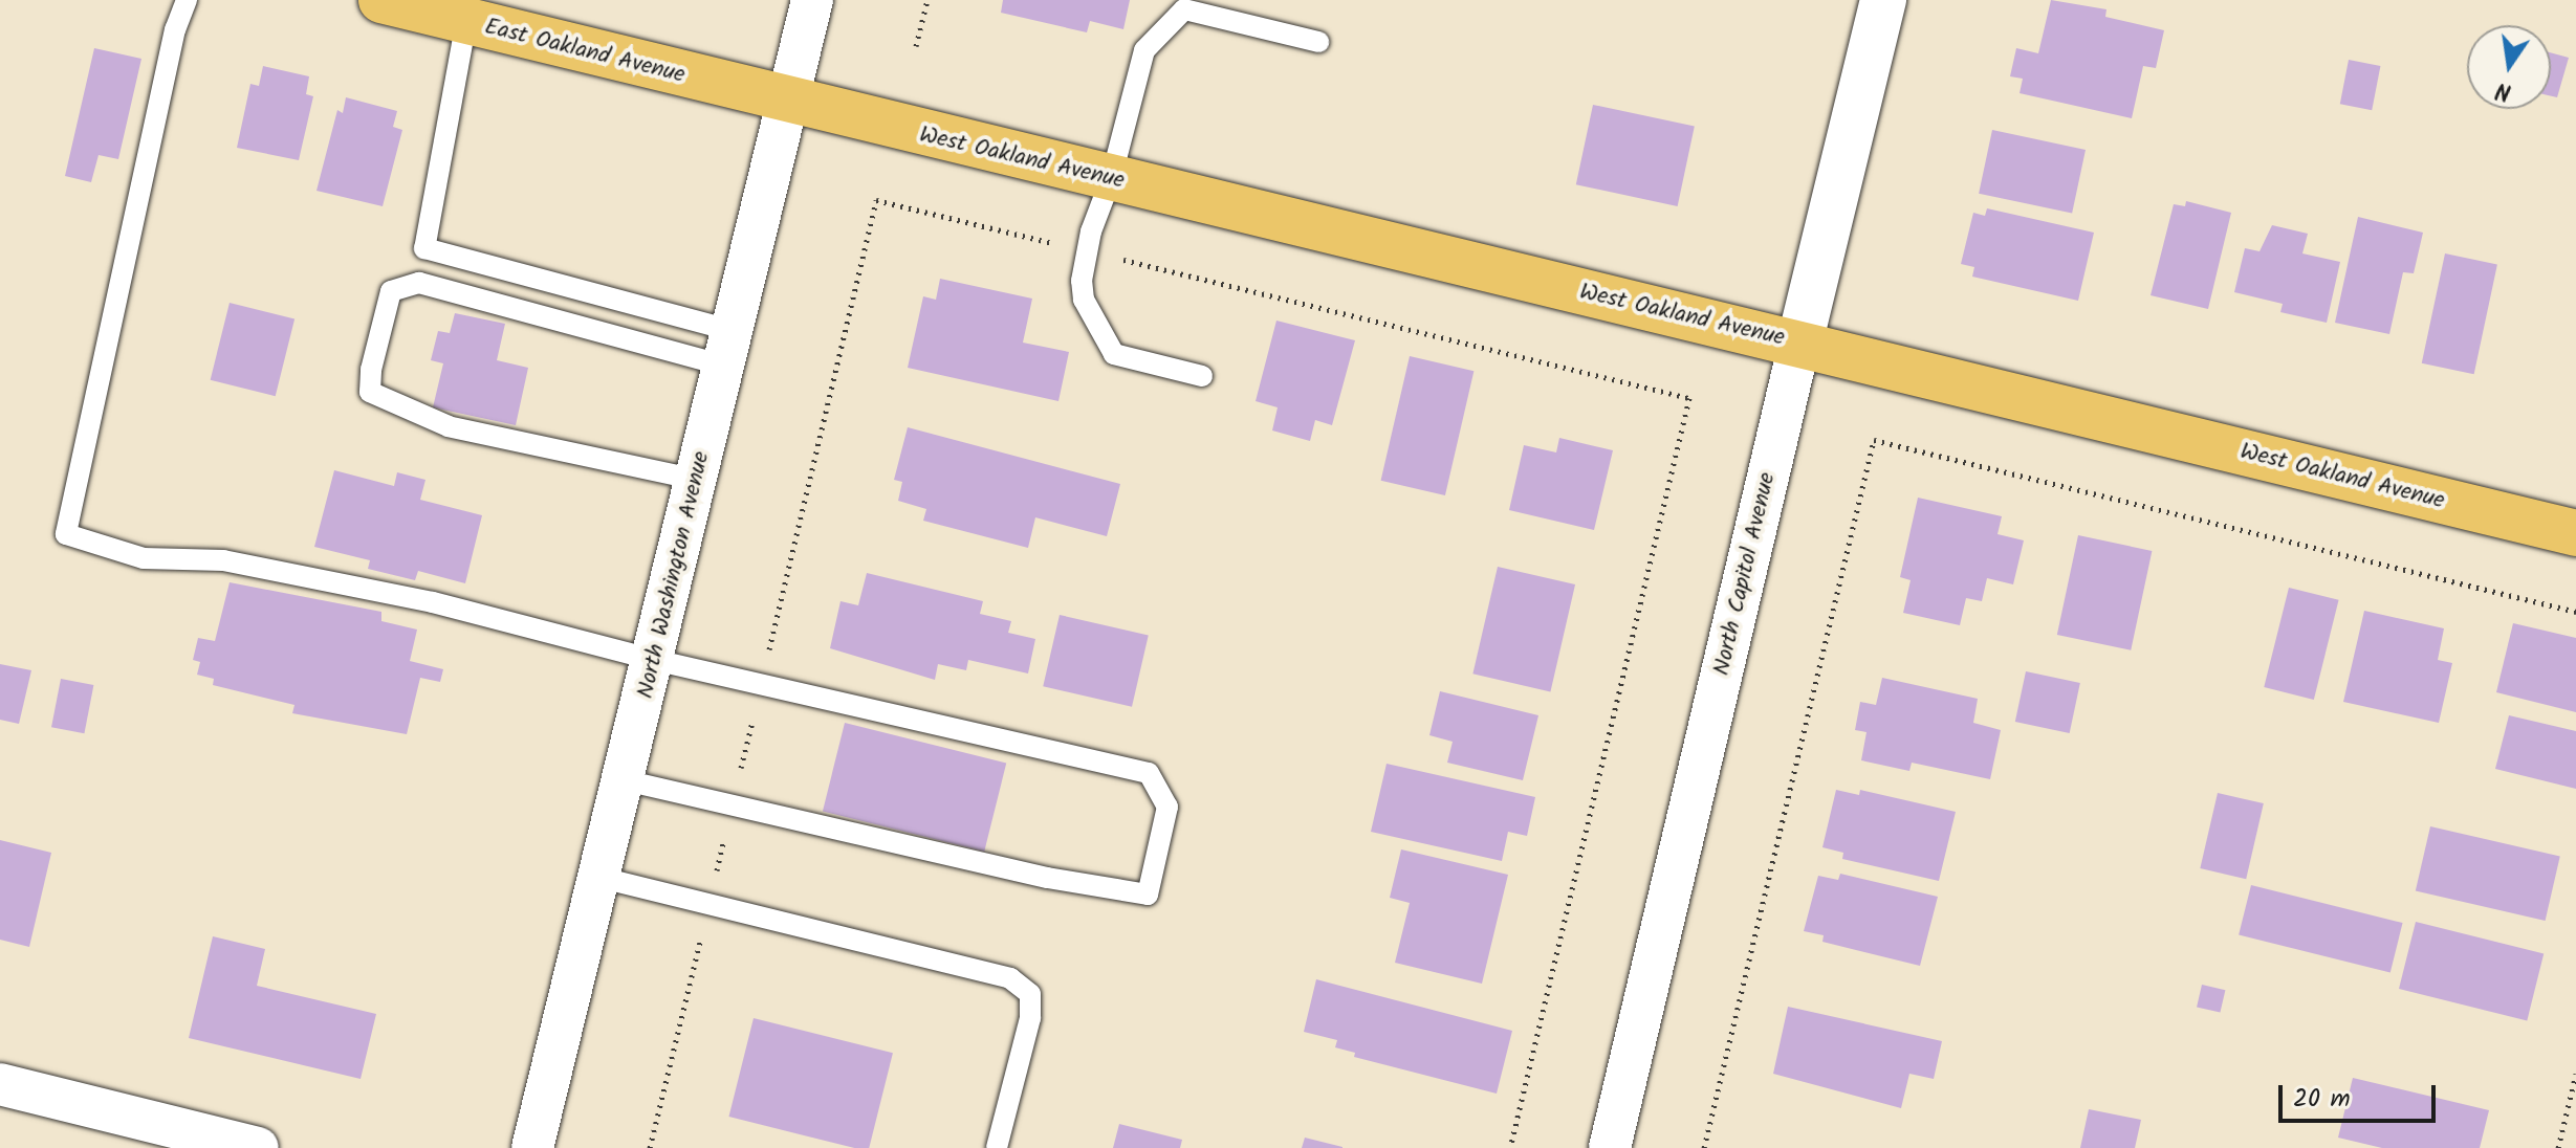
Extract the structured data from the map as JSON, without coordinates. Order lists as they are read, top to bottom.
{
  "streets": {
    "main road": ["East Oakland Avenue", "West Oakland Avenue"],
    "street": ["North Capitol Avenue", "North Washington Avenue"]
  },
  "crossings": [
    ["East Oakland Avenue", "West Oakland Avenue"],
    ["East Oakland Avenue", "North Washington Avenue"],
    ["West Oakland Avenue", "North Capitol Avenue"],
    ["West Oakland Avenue", "North Washington Avenue"]
  ],
  "scale_bar": "20 m",
  "north": "bottom"
}
